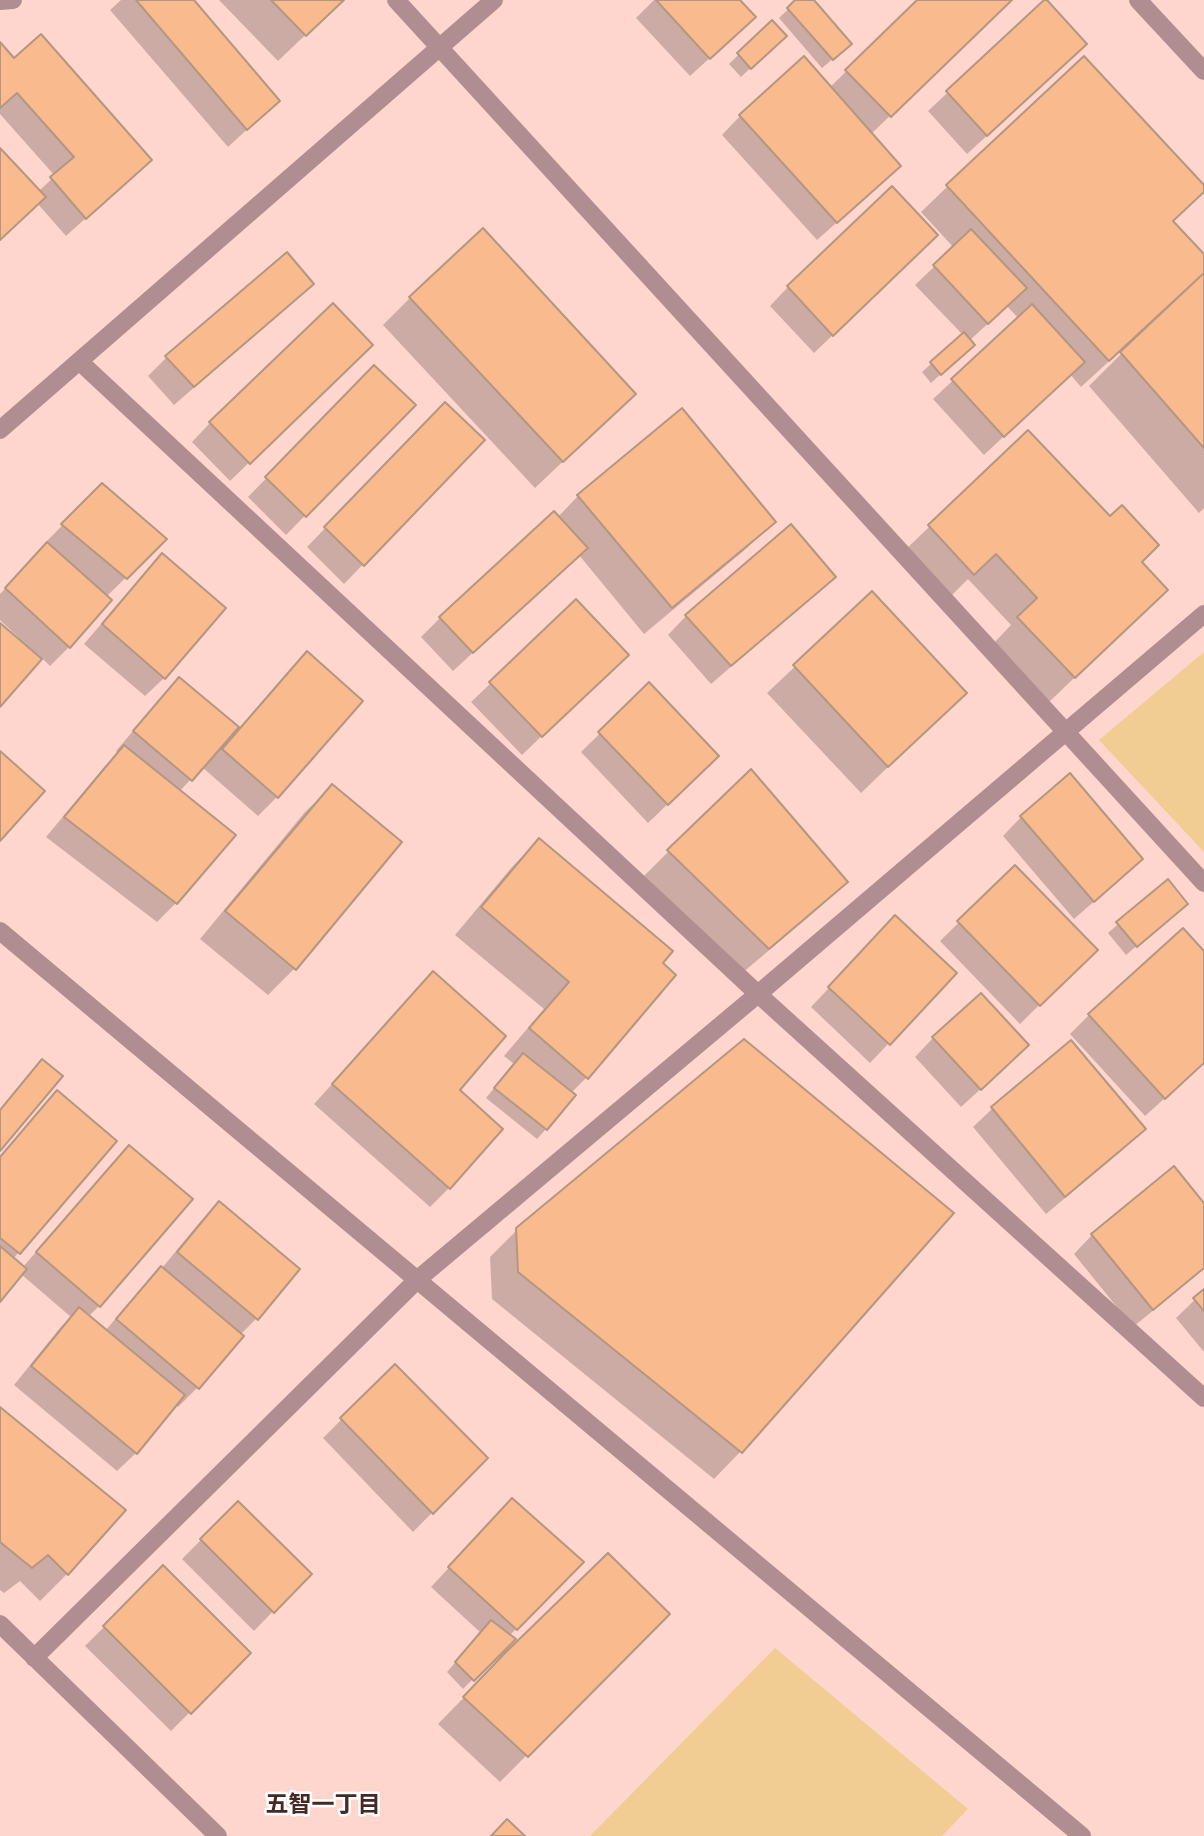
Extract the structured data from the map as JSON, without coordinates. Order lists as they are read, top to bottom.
{
  "districts": ["五智一丁目"]
}
